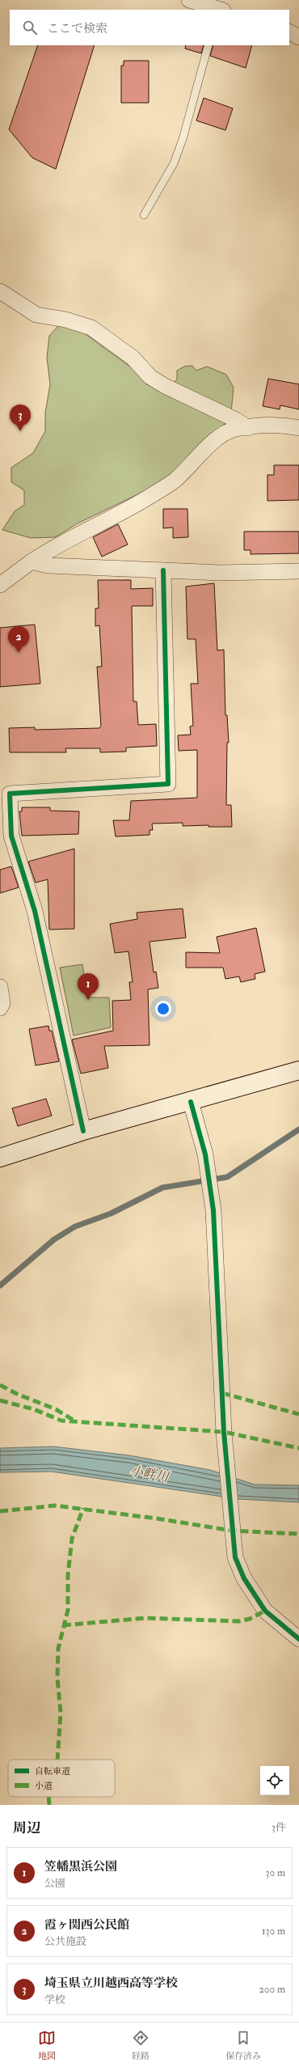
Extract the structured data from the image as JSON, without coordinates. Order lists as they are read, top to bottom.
{
  "water": ["小畔川"],
  "legend": ["自転車道", "小道"],
  "page": {
    "search": "ここで検索",
    "pins": ["3", "2", "1"],
    "heading": ["周辺", "3件"],
    "list": [
      {
        "mark": "1",
        "name": "笠幡黒浜公園",
        "note": "公園",
        "value": "30 m"
      },
      {
        "mark": "2",
        "name": "霞ヶ関西公民館",
        "note": "公共施設",
        "value": "130 m"
      },
      {
        "mark": "3",
        "name": "埼玉県立川越西高等学校",
        "note": "学校",
        "value": "200 m"
      }
    ],
    "nav": ["地図", "経路", "保存済み"]
  }
}
